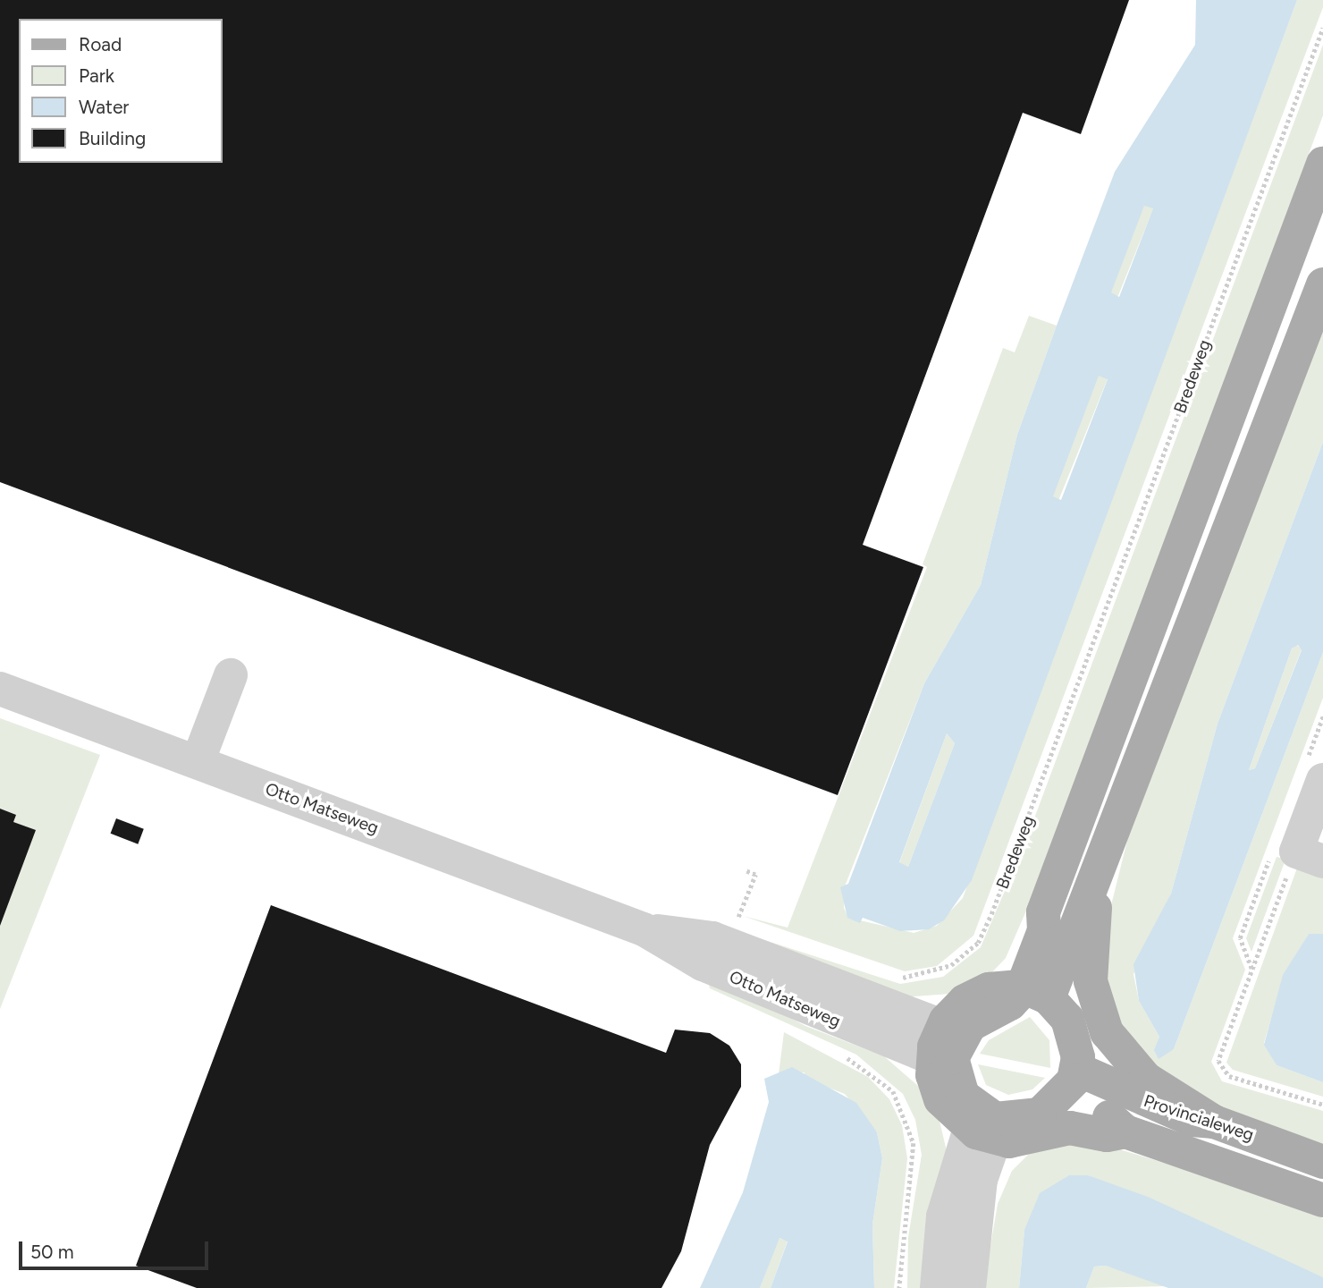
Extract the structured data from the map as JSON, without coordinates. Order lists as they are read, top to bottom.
{
  "streets": {
    "main road": ["Provincialeweg"],
    "street": ["Otto Matseweg"],
    "path": ["Bredeweg"]
  },
  "crossings": [
    ["Otto Matseweg", "Provincialeweg"]
  ],
  "legend": [
    "Road",
    "Park",
    "Water",
    "Building"
  ],
  "scale_bar": "50 m"
}
